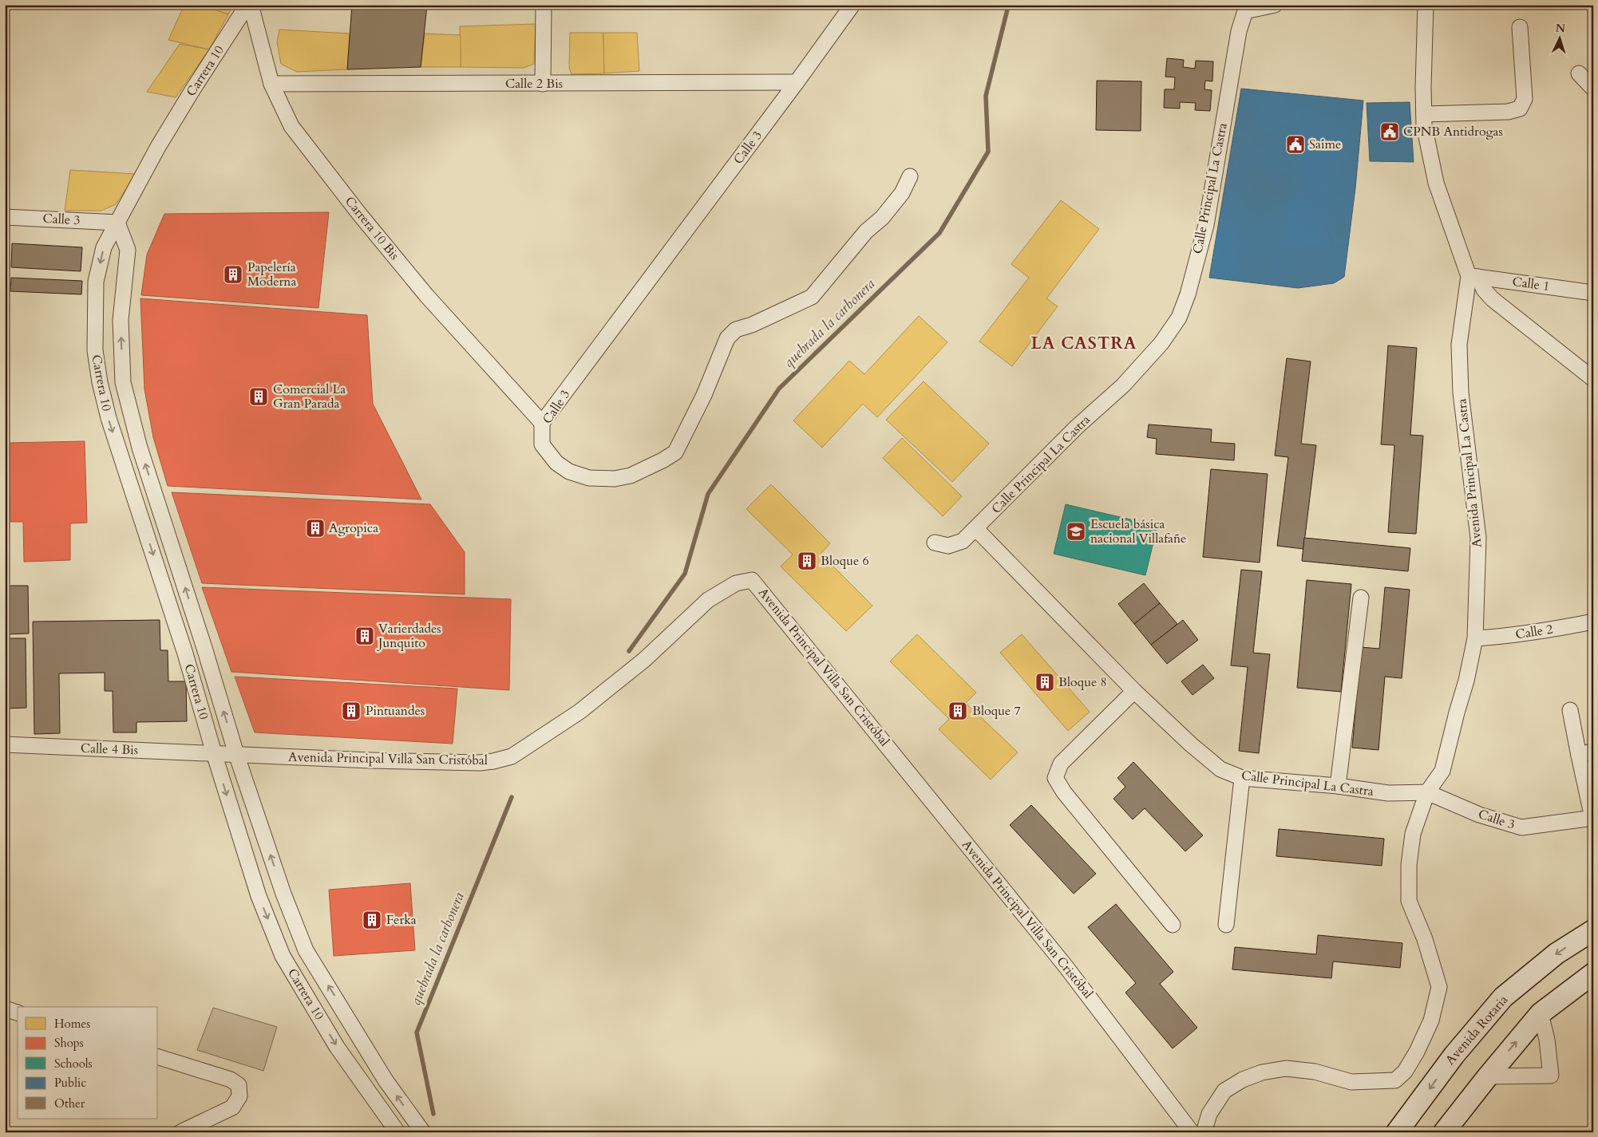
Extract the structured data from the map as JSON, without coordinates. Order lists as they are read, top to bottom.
{
  "streets": {
    "main road": ["Avenida Rotaria"],
    "street": [
      "Carrera 10",
      "Calle 2 Bis",
      "Calle 3",
      "Calle Principal La Castra",
      "Carrera 10 Bis",
      "Calle 1",
      "Avenida Principal La Castra",
      "Calle 2",
      "Avenida Principal Villa San Cristóbal",
      "Calle 4 Bis"
    ]
  },
  "crossings": [
    ["Carrera 10", "Calle 3"],
    ["Carrera 10", "Carrera 10 Bis"],
    ["Carrera 10", "Avenida Principal Villa San Cristóbal"],
    ["Carrera 10", "Calle 4 Bis"],
    ["Calle 2 Bis", "Calle 3"],
    ["Calle 2 Bis", "Carrera 10 Bis"],
    ["Calle 3", "Calle Principal La Castra"],
    ["Calle 3", "Carrera 10 Bis"],
    ["Calle 3", "Avenida Principal La Castra"],
    ["Calle Principal La Castra", "Avenida Principal La Castra"],
    ["Calle 1", "Avenida Principal La Castra"],
    ["Avenida Principal La Castra", "Calle 2"],
    ["Avenida Principal Villa San Cristóbal", "Calle 4 Bis"]
  ],
  "districts": ["LA CASTRA"],
  "water": ["quebrada la carbonera"],
  "places": {
    "public building": ["CPNB Antidrogas", "Saime"],
    "building": [
      "Papelería Moderna",
      "Comercial La Gran Parada",
      "Agropica",
      "Bloque 6",
      "Varierdades Junquito",
      "Bloque 8",
      "Pintuandes",
      "Bloque 7",
      "Ferka"
    ],
    "school or university": ["Escuela básica nacional Villafañe"]
  },
  "legend": [
    "Homes",
    "Shops",
    "Schools",
    "Public",
    "Other"
  ],
  "north": "top"
}
